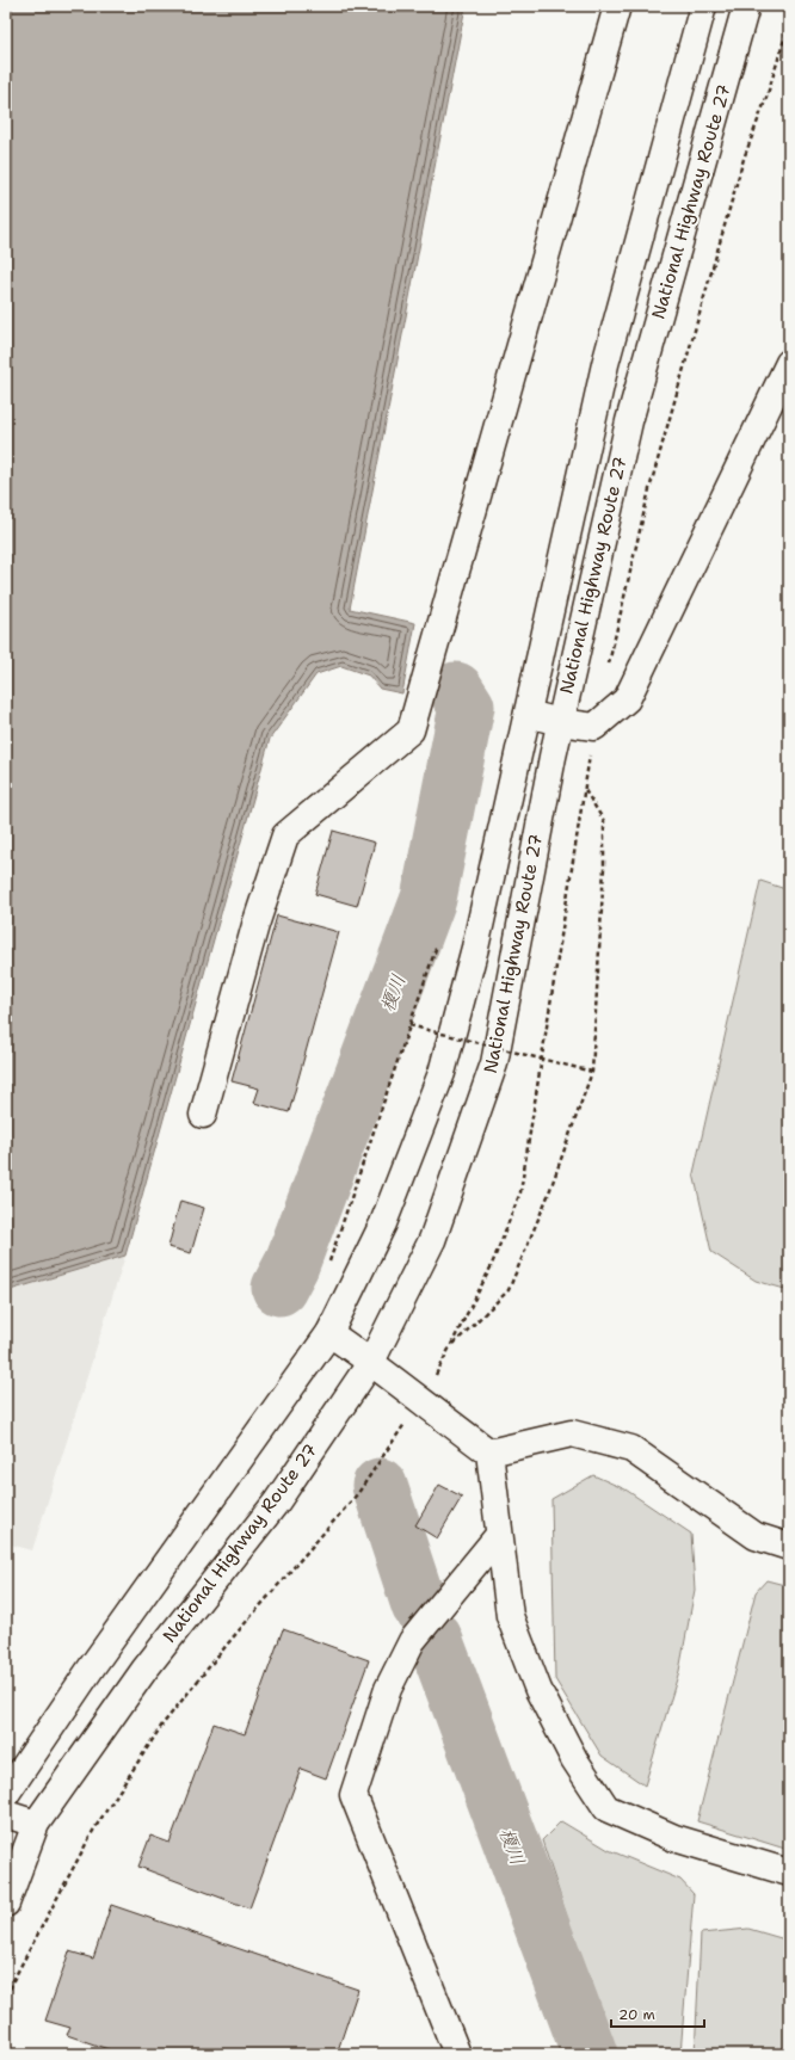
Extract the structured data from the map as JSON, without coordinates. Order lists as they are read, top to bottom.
{
  "streets": {
    "main road": ["National Highway Route 27"]
  },
  "water": ["榎川"],
  "scale_bar": "20 m"
}
